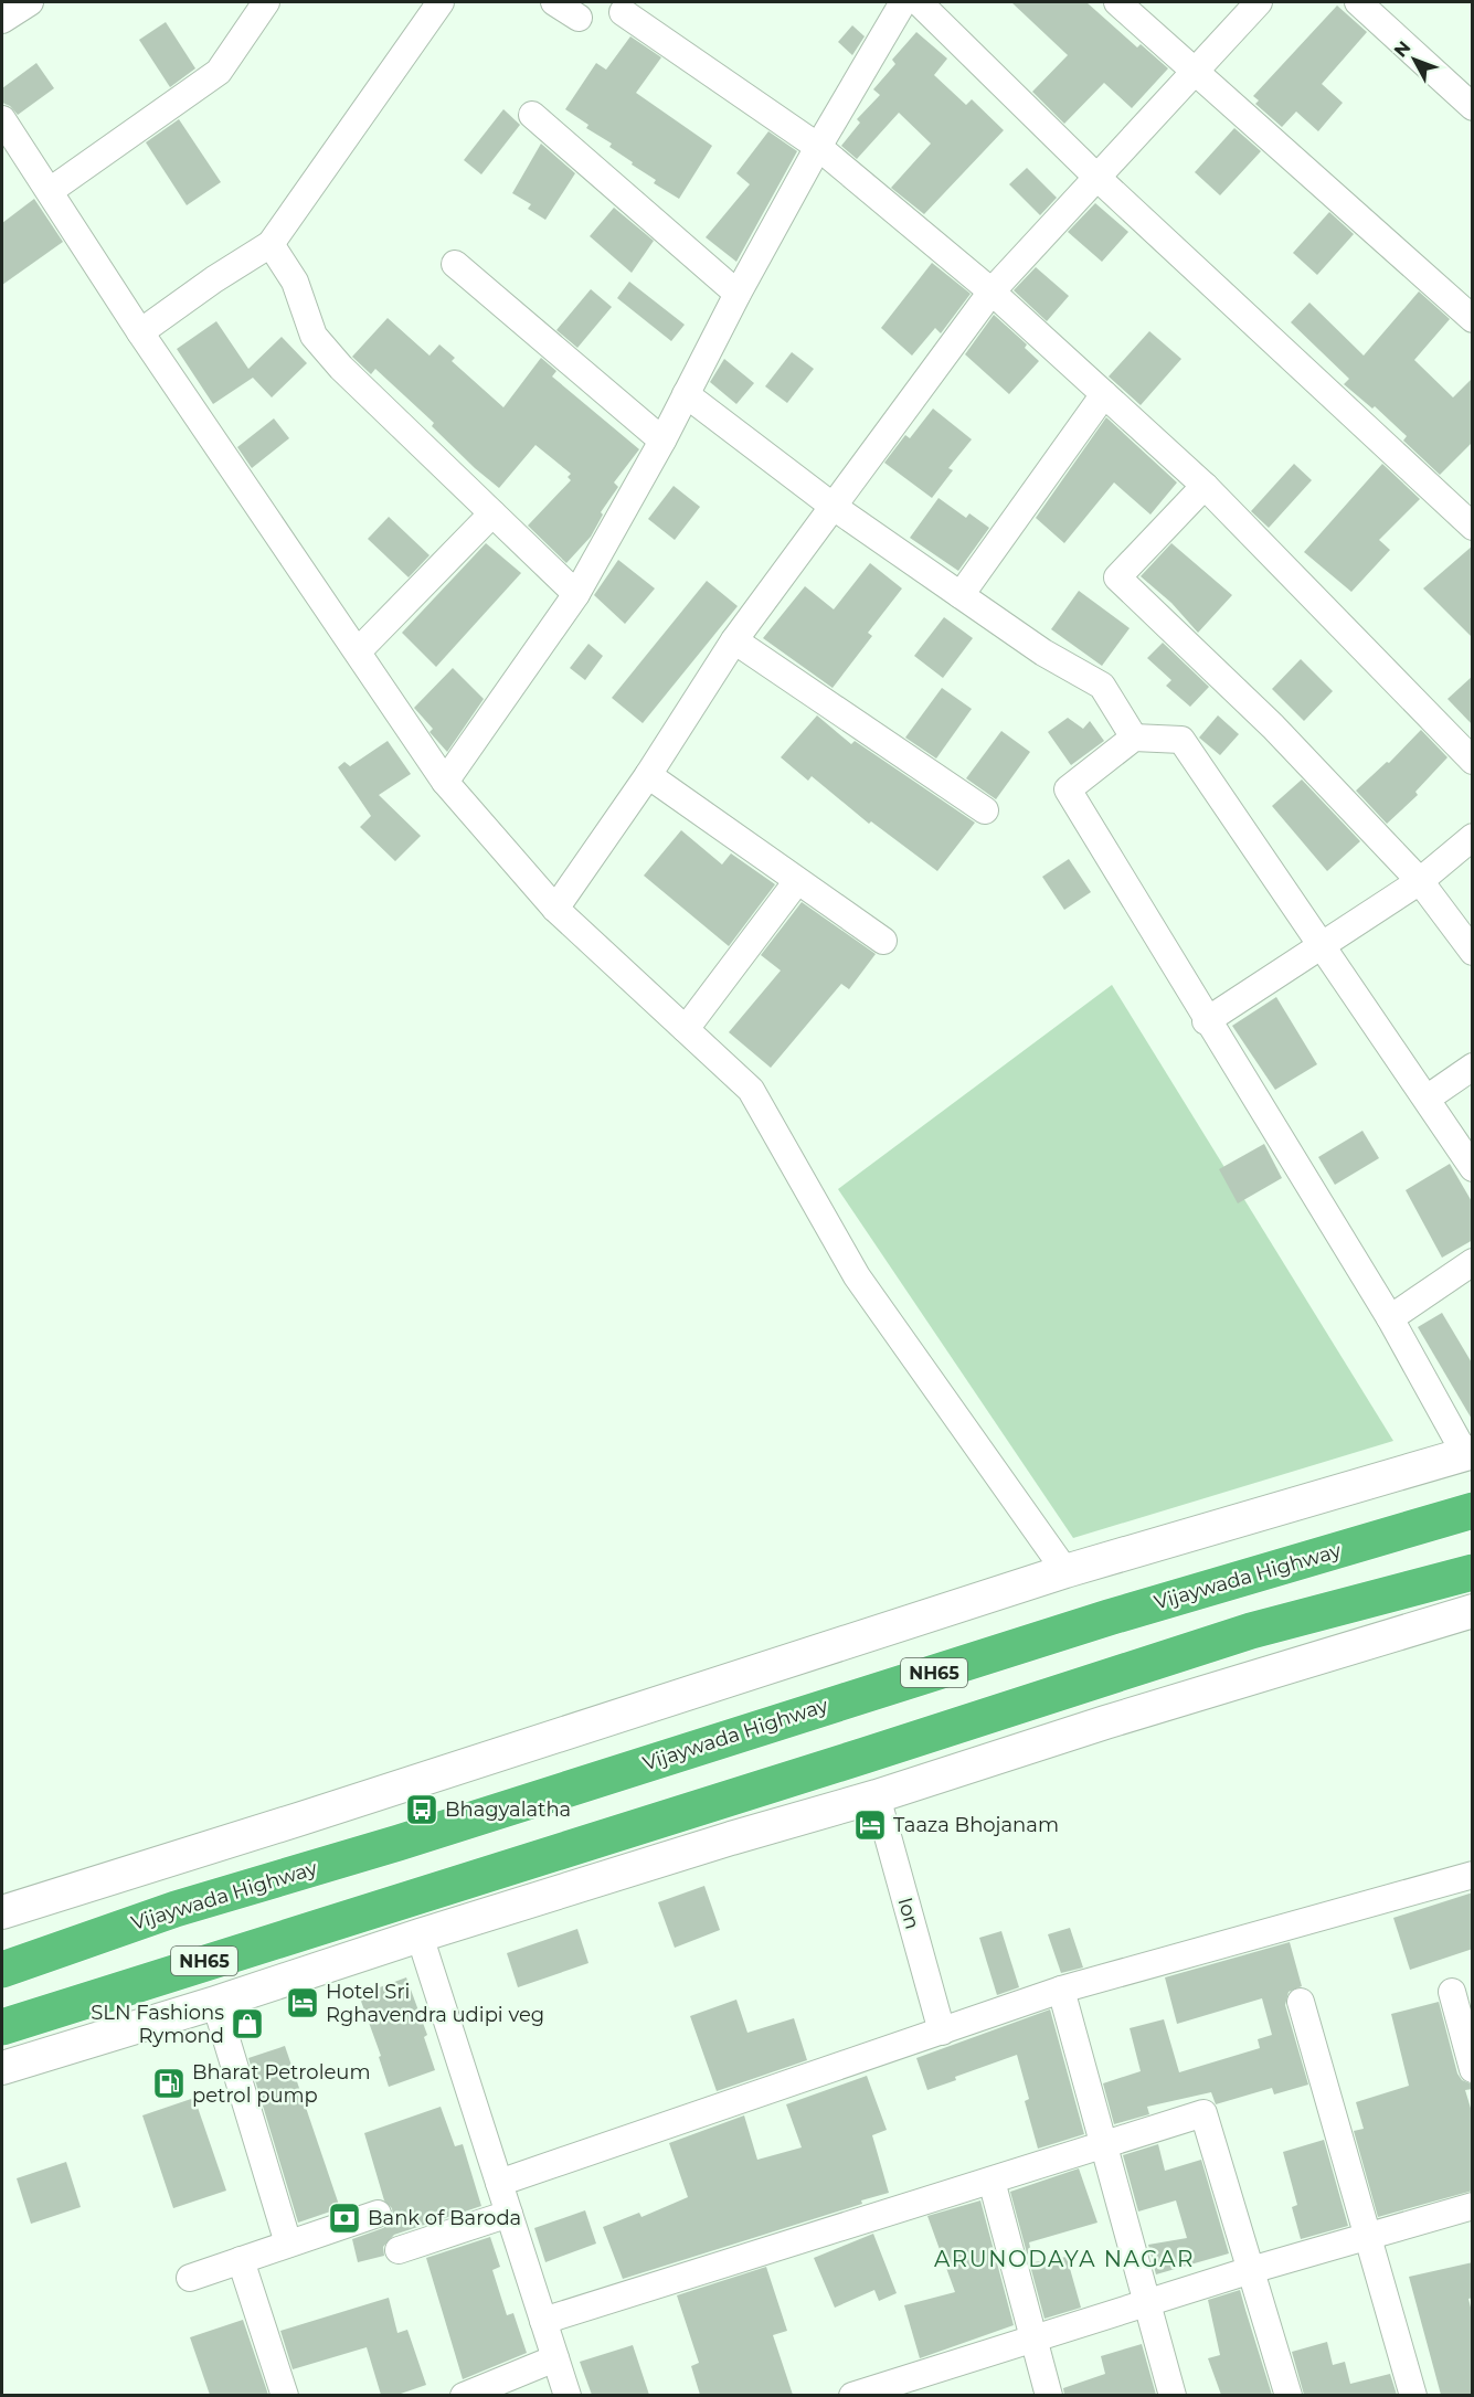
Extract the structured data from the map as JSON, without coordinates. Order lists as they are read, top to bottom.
{
  "streets": {
    "highway": ["Vijaywada Highway", "NH65"],
    "street": ["Ion"]
  },
  "districts": ["ARUNODAYA NAGAR"],
  "places": {
    "bus stop": ["Bhagyalatha"],
    "hotel": ["Taaza Bhojanam", "Hotel Sri Rghavendra udipi veg"],
    "shop": ["SLN Fashions Rymond"],
    "fuel station": ["Bharat Petroleum petrol pump"],
    "bank": ["Bank of Baroda"]
  },
  "north": "top left"
}
